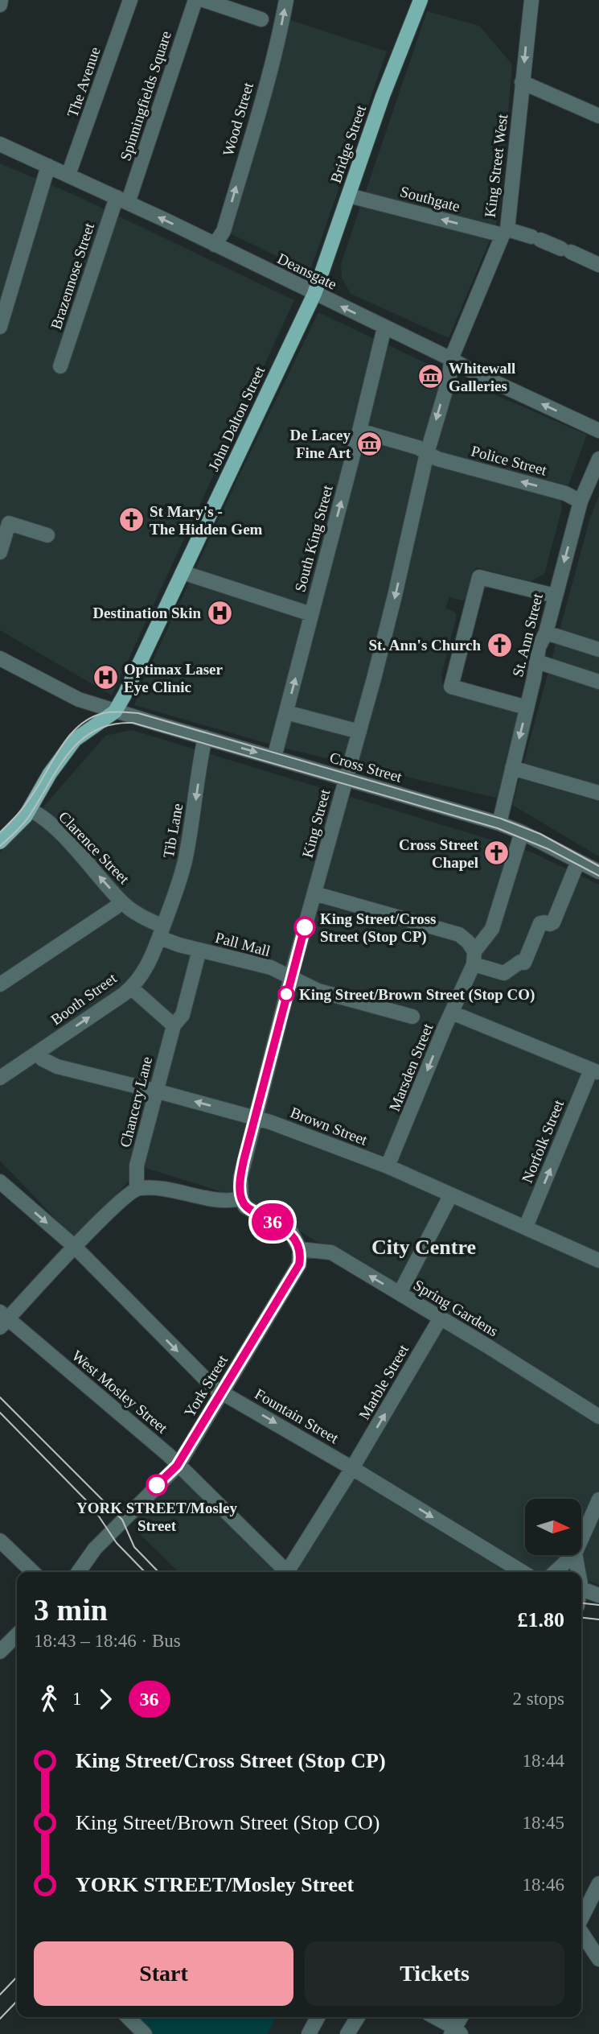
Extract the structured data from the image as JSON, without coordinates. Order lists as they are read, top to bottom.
{
  "streets": {
    "main road": ["Bridge Street", "John Dalton Street"],
    "street": [
      "The Avenue",
      "Spinningfields Square",
      "Wood Street",
      "King Street West",
      "Southgate",
      "Deansgate",
      "Brazennose Street",
      "Police Street",
      "South King Street",
      "St. Ann Street",
      "Cross Street",
      "King Street",
      "Tib Lane",
      "Clarence Street",
      "Pall Mall",
      "Booth Street",
      "Marsden Street",
      "Chancery Lane",
      "Brown Street",
      "Norfolk Street",
      "Spring Gardens",
      "Marble Street",
      "York Street",
      "West Mosley Street",
      "Fountain Street"
    ]
  },
  "crossings": [
    ["The Avenue", "Deansgate"],
    ["Spinningfields Square", "Deansgate"],
    ["Spinningfields Square", "Brazennose Street"],
    ["Wood Street", "Deansgate"],
    ["Bridge Street", "Southgate"],
    ["Bridge Street", "Deansgate"],
    ["Bridge Street", "John Dalton Street"],
    ["King Street West", "Southgate"],
    ["King Street West", "Deansgate"],
    ["King Street West", "King Street"],
    ["Deansgate", "Brazennose Street"],
    ["Deansgate", "John Dalton Street"],
    ["Deansgate", "South King Street"],
    ["Deansgate", "King Street"],
    ["John Dalton Street", "Cross Street"],
    ["Police Street", "South King Street"],
    ["Police Street", "St. Ann Street"],
    ["Police Street", "King Street"],
    ["South King Street", "Cross Street"],
    ["St. Ann Street", "Cross Street"],
    ["Cross Street", "King Street"],
    ["Cross Street", "Tib Lane"],
    ["Cross Street", "Marsden Street"],
    ["King Street", "Pall Mall"],
    ["King Street", "Brown Street"],
    ["Tib Lane", "Clarence Street"],
    ["Tib Lane", "Pall Mall"],
    ["Tib Lane", "Booth Street"],
    ["Clarence Street", "Pall Mall"],
    ["Clarence Street", "Booth Street"],
    ["Pall Mall", "Booth Street"],
    ["Pall Mall", "Chancery Lane"],
    ["Booth Street", "Brown Street"],
    ["Marsden Street", "Brown Street"],
    ["Chancery Lane", "Brown Street"],
    ["Brown Street", "Norfolk Street"],
    ["Spring Gardens", "Marble Street"],
    ["Spring Gardens", "York Street"],
    ["Marble Street", "Fountain Street"],
    ["York Street", "West Mosley Street"],
    ["York Street", "Fountain Street"]
  ],
  "one_way": [
    "Wood Street",
    "Southgate",
    "Deansgate",
    "Police Street",
    "South King Street",
    "St. Ann Street",
    "King Street",
    "Tib Lane",
    "Clarence Street",
    "Marsden Street",
    "Norfolk Street",
    "Marble Street",
    "Fountain Street"
  ],
  "districts": ["City Centre"],
  "places": {
    "museum": ["Whitewall Galleries", "De Lacey Fine Art"],
    "church": ["St Mary's - The Hidden Gem", "St. Ann's Church", "Cross Street Chapel"],
    "hospital": ["Destination Skin", "Optimax Laser Eye Clinic"],
    "other": ["King Street/Cross Street (Stop CP)", "King Street/Brown Street (Stop CO)", "YORK STREET/Mosley Street"]
  },
  "lines": ["bus line 36"],
  "north": "right",
  "page": {
    "on_map": "36",
    "heading": ["3 min", "18:43 – 18:46 · Bus", "£1.80"],
    "legs": ["1", "36", "2 stops"],
    "list": [
      {
        "name": "King Street/Cross Street (Stop CP)",
        "value": "18:44"
      },
      {
        "name": "King Street/Brown Street (Stop CO)",
        "value": "18:45"
      },
      {
        "name": "YORK STREET/Mosley Street",
        "value": "18:46"
      }
    ],
    "buttons": ["Start", "Tickets"]
  }
}
